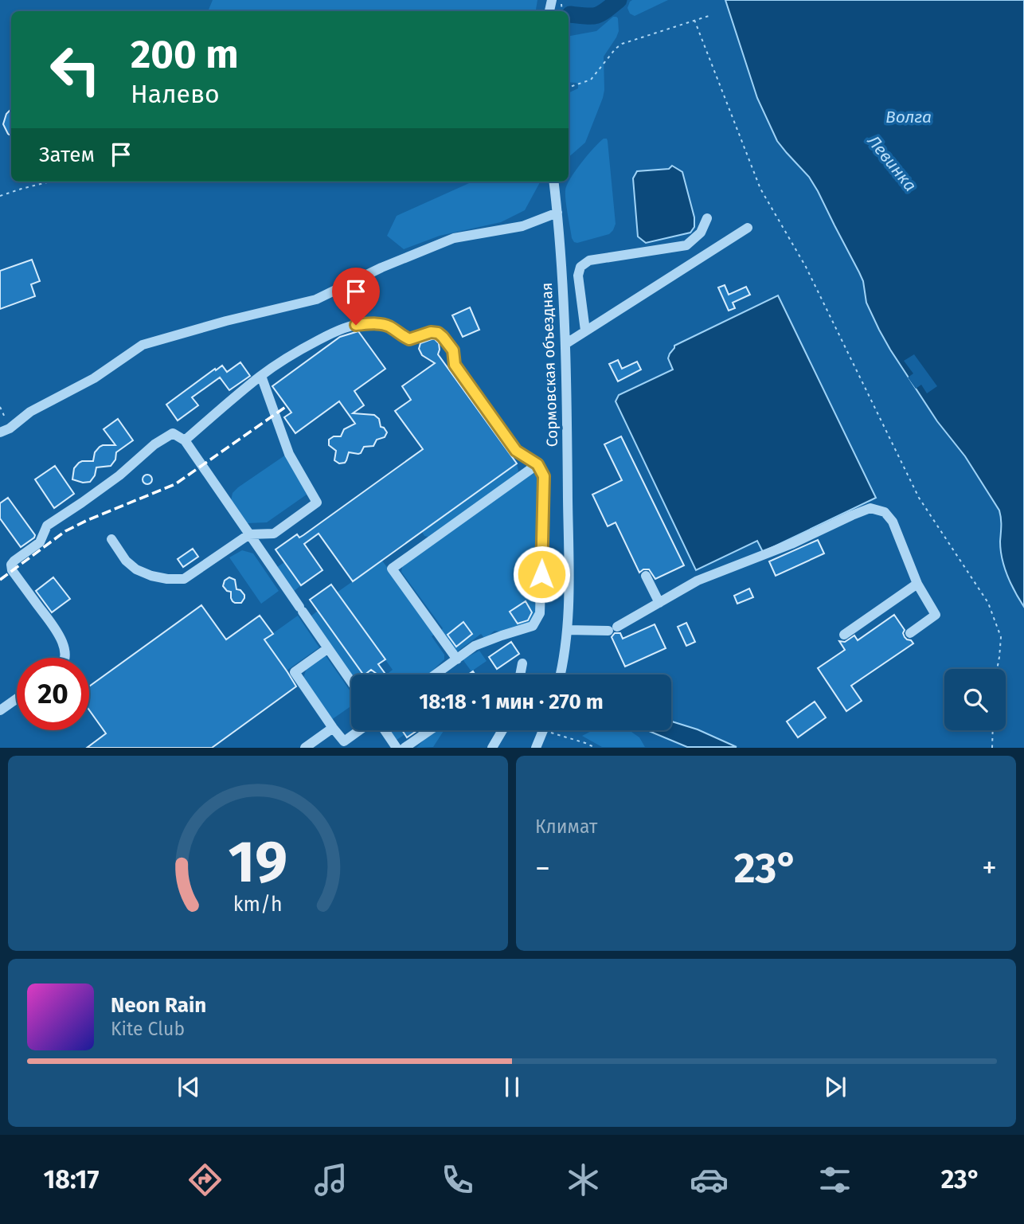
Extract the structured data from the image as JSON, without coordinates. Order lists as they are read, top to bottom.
{
  "streets": {
    "street": ["Сормовская объездная"]
  },
  "water": ["Волга", "Левинка"],
  "page": {
    "turn": ["200 m", "Налево"],
    "then": "Затем",
    "limit": "20",
    "trip": "18:18 · 1 мин · 270 m",
    "tile": "Климат",
    "heat": ["−", "23°", "+"],
    "song": ["Neon Rain", "Kite Club"],
    "tabs": ["18:17", "23°"],
    "gauge": ["19", "km/h"]
  }
}
